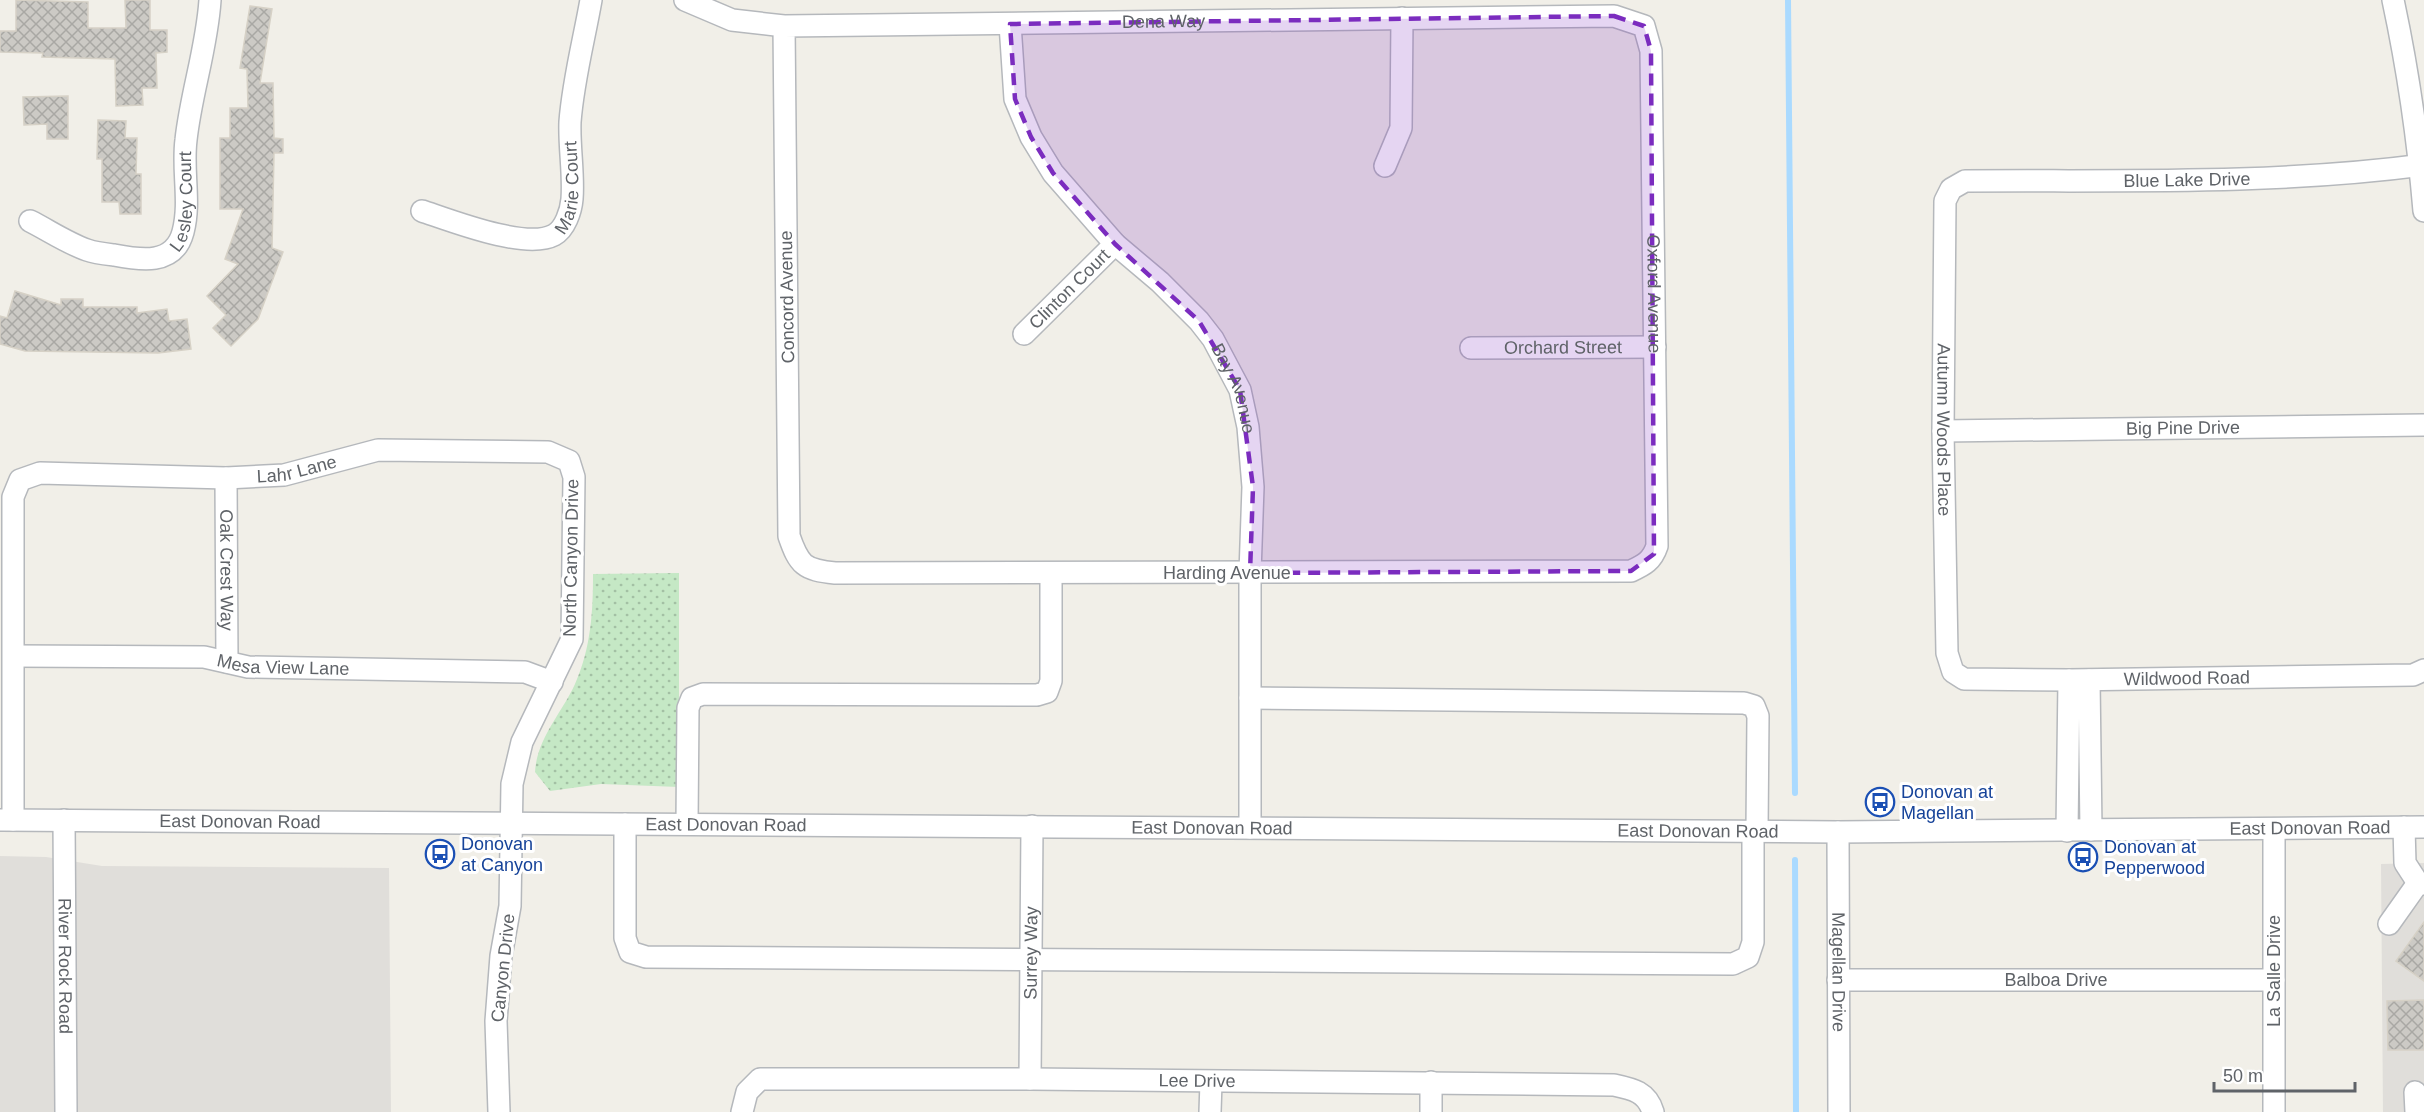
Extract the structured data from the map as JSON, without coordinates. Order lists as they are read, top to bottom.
{
  "streets": {
    "street": [
      "Dena Way",
      "Blue Lake Drive",
      "Marie Court",
      "Lesley Court",
      "Clinton Court",
      "Oxford Avenue",
      "Concord Avenue",
      "Orchard Street",
      "Bay Avenue",
      "Big Pine Drive",
      "Autumn Woods Place",
      "Lahr Lane",
      "North Canyon Drive",
      "Oak Crest Way",
      "Harding Avenue",
      "Mesa View Lane",
      "Wildwood Road",
      "East Donovan Road",
      "Surrey Way",
      "River Rock Road",
      "Canyon Drive",
      "La Salle Drive",
      "Magellan Drive",
      "Balboa Drive",
      "Lee Drive"
    ]
  },
  "crossings": [
    ["Dena Way", "Oxford Avenue"],
    ["Dena Way", "Concord Avenue"],
    ["Dena Way", "Bay Avenue"],
    ["Blue Lake Drive", "Autumn Woods Place"],
    ["Clinton Court", "Bay Avenue"],
    ["Oxford Avenue", "Orchard Street"],
    ["Oxford Avenue", "Harding Avenue"],
    ["Concord Avenue", "Harding Avenue"],
    ["Bay Avenue", "Harding Avenue"],
    ["Bay Avenue", "East Donovan Road"],
    ["Big Pine Drive", "Autumn Woods Place"],
    ["Autumn Woods Place", "Wildwood Road"],
    ["Lahr Lane", "North Canyon Drive"],
    ["Lahr Lane", "Oak Crest Way"],
    ["Lahr Lane", "Mesa View Lane"],
    ["North Canyon Drive", "Mesa View Lane"],
    ["North Canyon Drive", "East Donovan Road"],
    ["North Canyon Drive", "Canyon Drive"],
    ["Oak Crest Way", "Mesa View Lane"],
    ["East Donovan Road", "Surrey Way"],
    ["East Donovan Road", "River Rock Road"],
    ["East Donovan Road", "Canyon Drive"],
    ["East Donovan Road", "La Salle Drive"],
    ["East Donovan Road", "Magellan Drive"],
    ["Surrey Way", "Lee Drive"],
    ["La Salle Drive", "Balboa Drive"],
    ["Magellan Drive", "Balboa Drive"]
  ],
  "places": {
    "bus stop": ["Donovan at Magellan", "Donovan at Canyon", "Donovan at Pepperwood"]
  },
  "scale_bar": "50 m"
}
